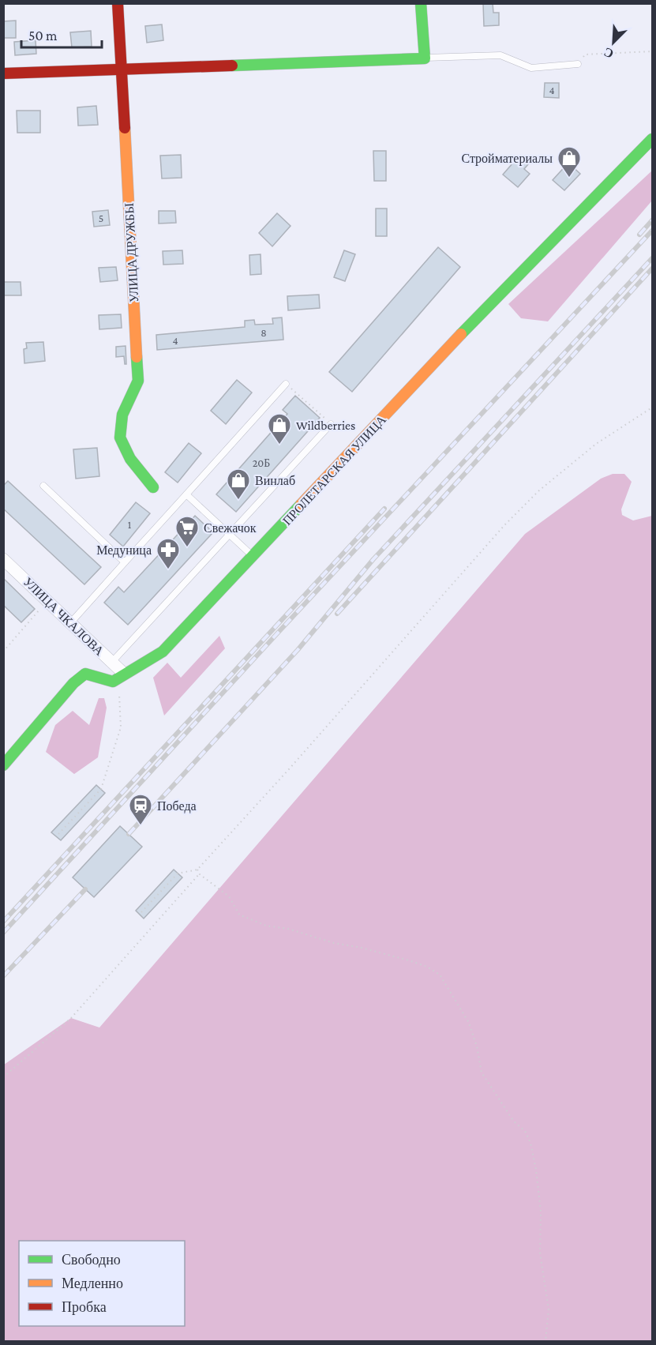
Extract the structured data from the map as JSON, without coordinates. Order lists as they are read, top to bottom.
{
  "streets": {
    "street": ["УЛИЦА ДРУЖБЫ", "ПРОЛЕТАРСКАЯ УЛИЦА", "УЛИЦА ЧКАЛОВА"]
  },
  "crossings": [
    ["ПРОЛЕТАРСКАЯ УЛИЦА", "УЛИЦА ЧКАЛОВА"]
  ],
  "places": {
    "shop": ["Стройматериалы", "Wildberries", "Винлаб"],
    "supermarket": ["Свежачок"],
    "pharmacy": ["Медуница"],
    "station": ["Победа"]
  },
  "house_numbers": [
    "4",
    "5",
    "8",
    "4",
    "20Б",
    "1"
  ],
  "legend": ["Свободно", "Медленно", "Пробка"],
  "scale_bar": "50 m",
  "north": "bottom left"
}
